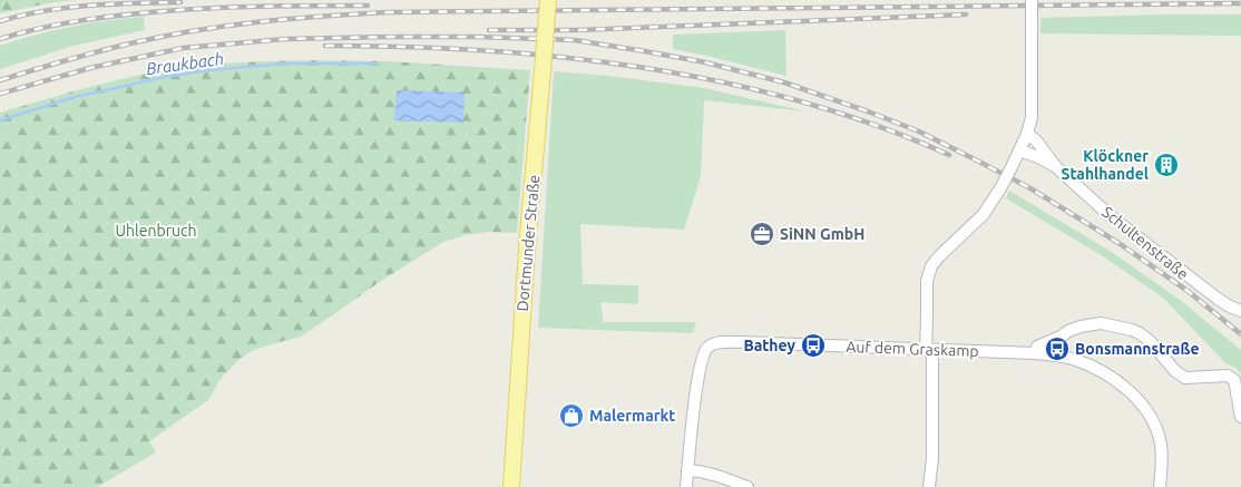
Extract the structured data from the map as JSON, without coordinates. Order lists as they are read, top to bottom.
{
  "streets": {
    "main road": ["Dortmunder Straße"],
    "street": ["Schultenstraße", "Auf dem Graskamp"]
  },
  "water": ["Braukbach"],
  "parks": ["Uhlenbruch"],
  "places": {
    "building": ["Klöckner Stahlhandel"],
    "office": ["SiNN GmbH"],
    "bus stop": ["Bathey", "Bonsmannstraße"],
    "shop": ["Malermarkt"]
  }
}
